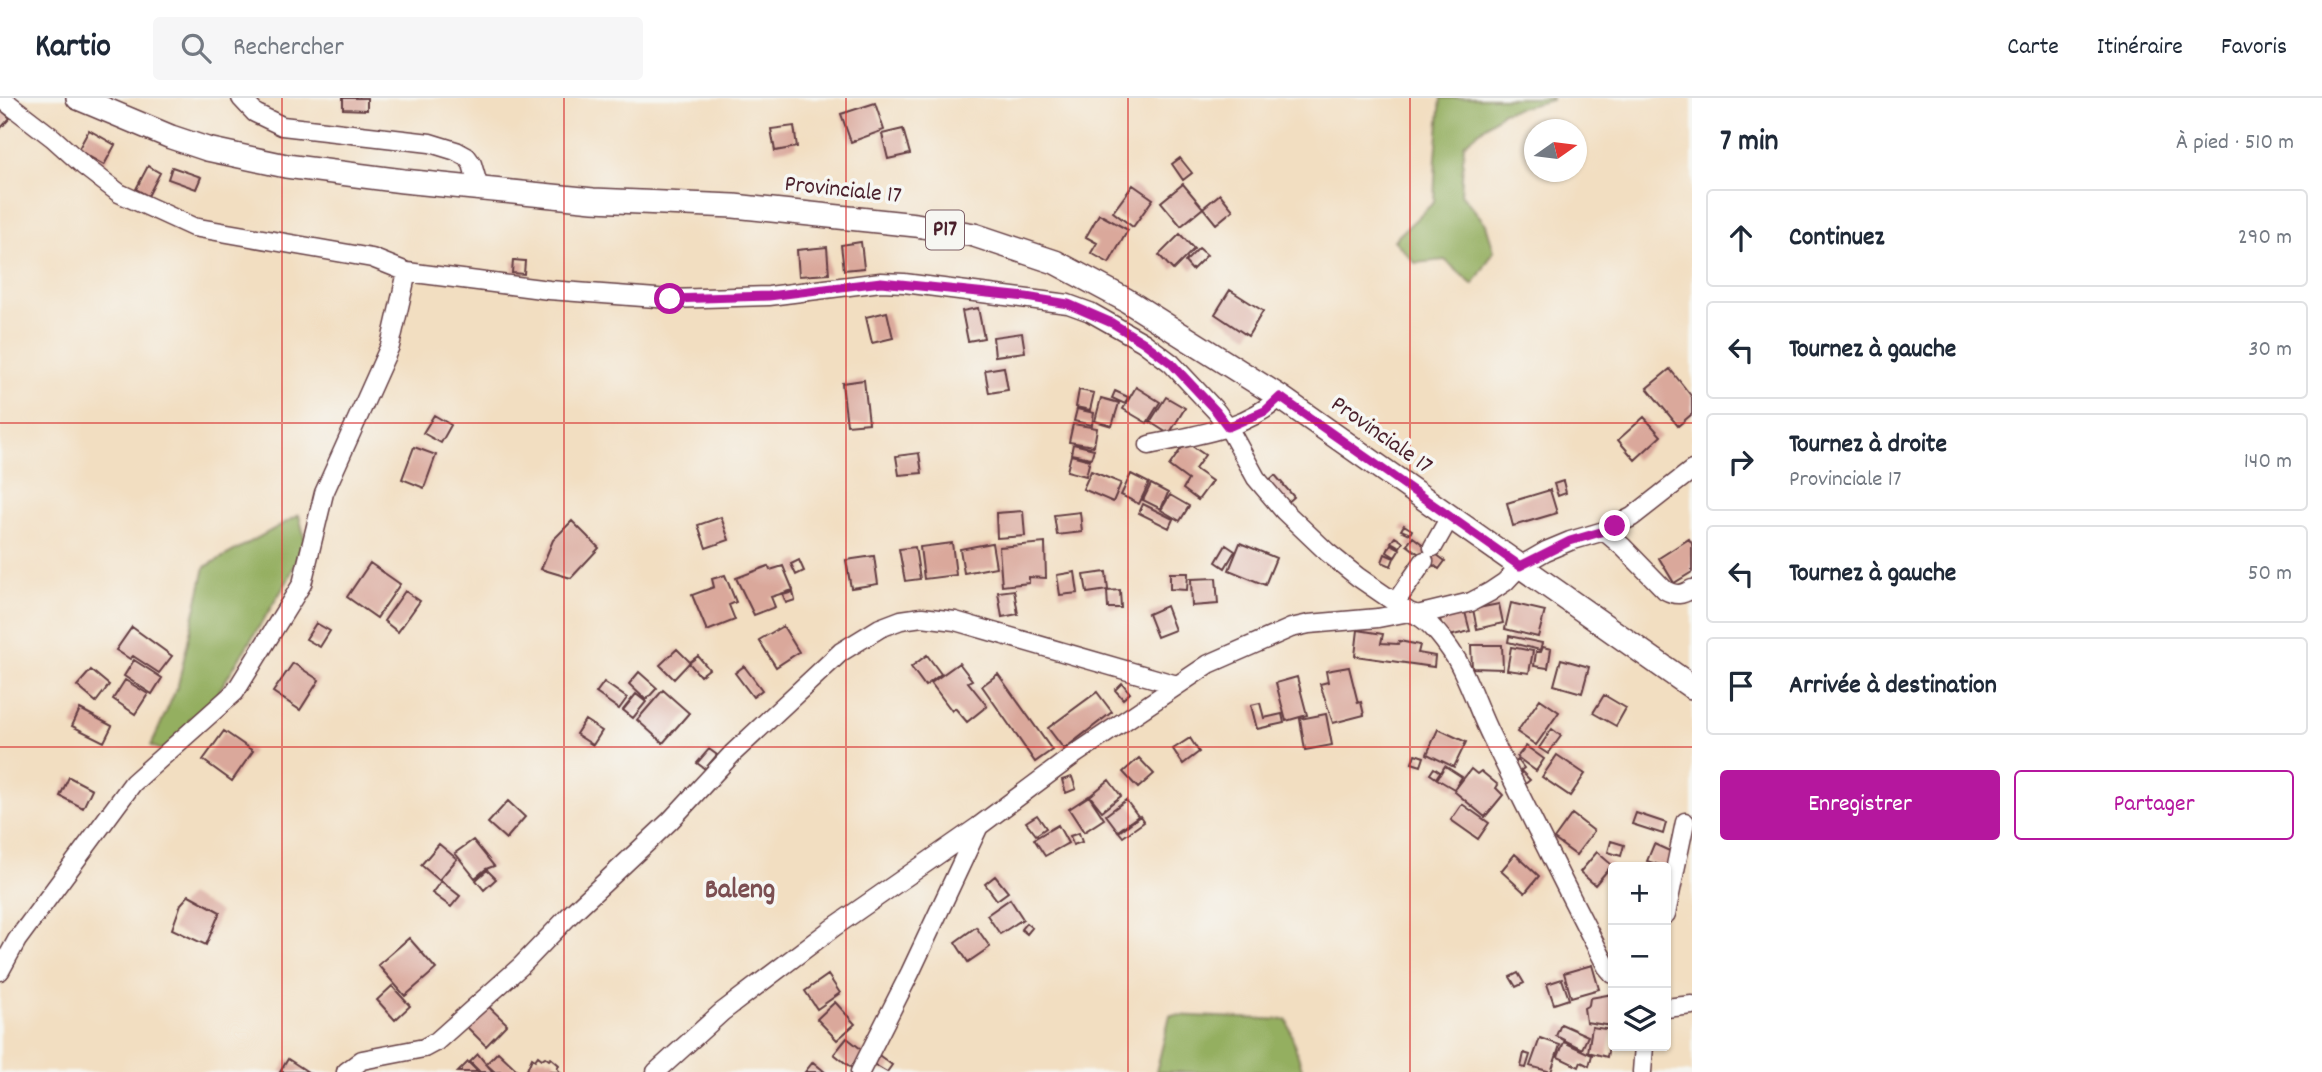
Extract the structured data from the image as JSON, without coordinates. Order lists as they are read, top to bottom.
{
  "streets": {
    "main road": ["Provinciale 17", "P17"]
  },
  "districts": ["Baleng"],
  "north": "right",
  "page": {
    "header": "Kartio",
    "search": "Rechercher",
    "nav": ["Carte", "Itinéraire", "Favoris"],
    "heading": ["7 min", "À pied · 510 m"],
    "list": [
      ["Continuez", "290 m"],
      ["Tournez à gauche", "30 m"],
      ["Tournez à droite", "Provinciale 17", "140 m"],
      ["Tournez à gauche", "50 m"],
      "Arrivée à destination"
    ],
    "buttons": ["Enregistrer", "Partager"],
    "map_buttons": ["+", "−"]
  }
}
